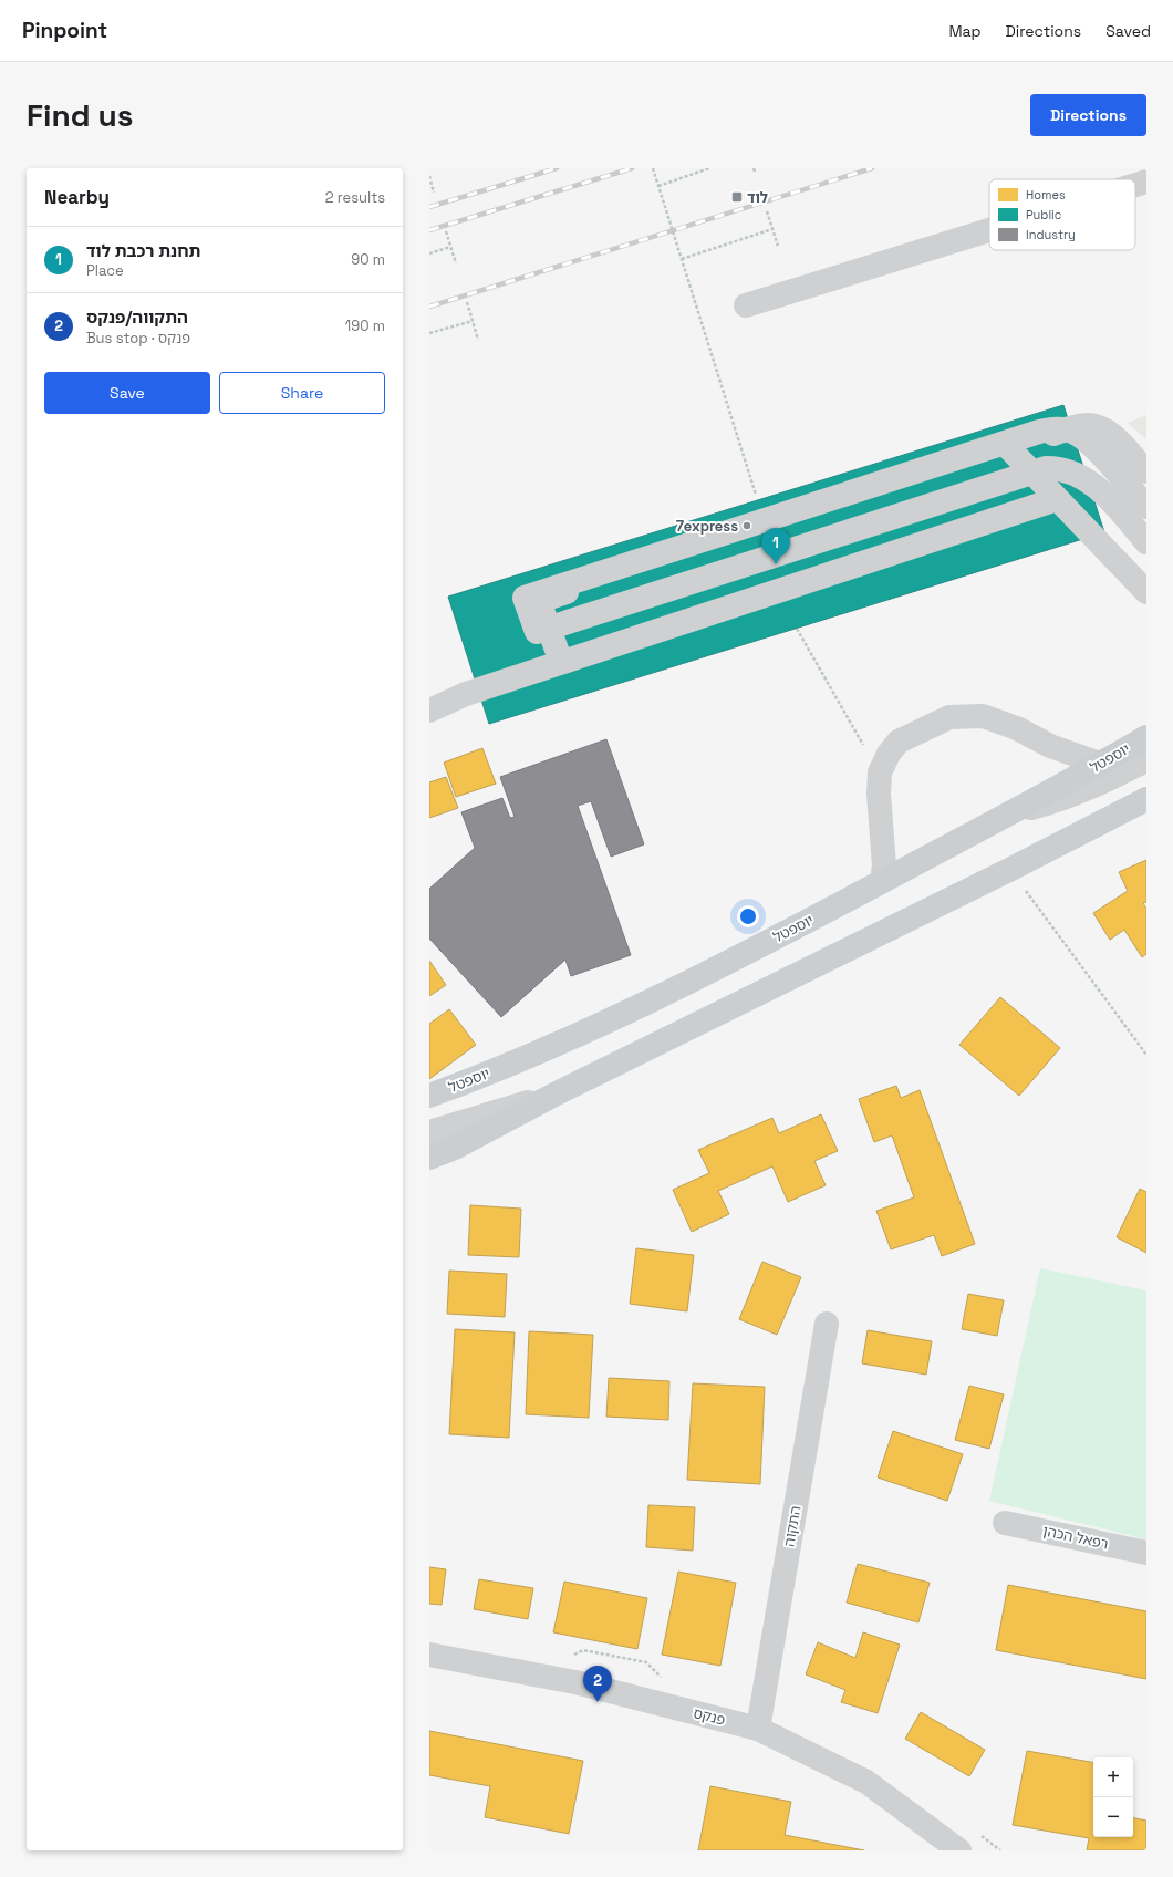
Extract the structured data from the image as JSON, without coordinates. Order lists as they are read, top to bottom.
{
  "streets": {
    "main road": ["יוספטל"],
    "street": ["התקוה", "רפאל הכהן", "פנקס"]
  },
  "crossings": [
    ["התקוה", "פנקס"]
  ],
  "places": {
    "transit": ["לוד"],
    "other": ["7express"]
  },
  "legend": ["Homes", "Public", "Industry"],
  "page": {
    "header": "Pinpoint",
    "nav": ["Map", "Directions", "Saved"],
    "buttons": [
      "Directions",
      ["Save", "Share"]
    ],
    "title": "Find us",
    "heading": ["Nearby", "2 results"],
    "list": [
      {
        "mark": "1",
        "name": "תחנת רכבת לוד",
        "note": "Place",
        "value": "90 m"
      },
      {
        "mark": "2",
        "name": "התקווה/פנקס",
        "note": "Bus stop · פנקס",
        "value": "190 m"
      }
    ],
    "pins": ["1", "2"],
    "map_buttons": ["+", "−"]
  }
}
